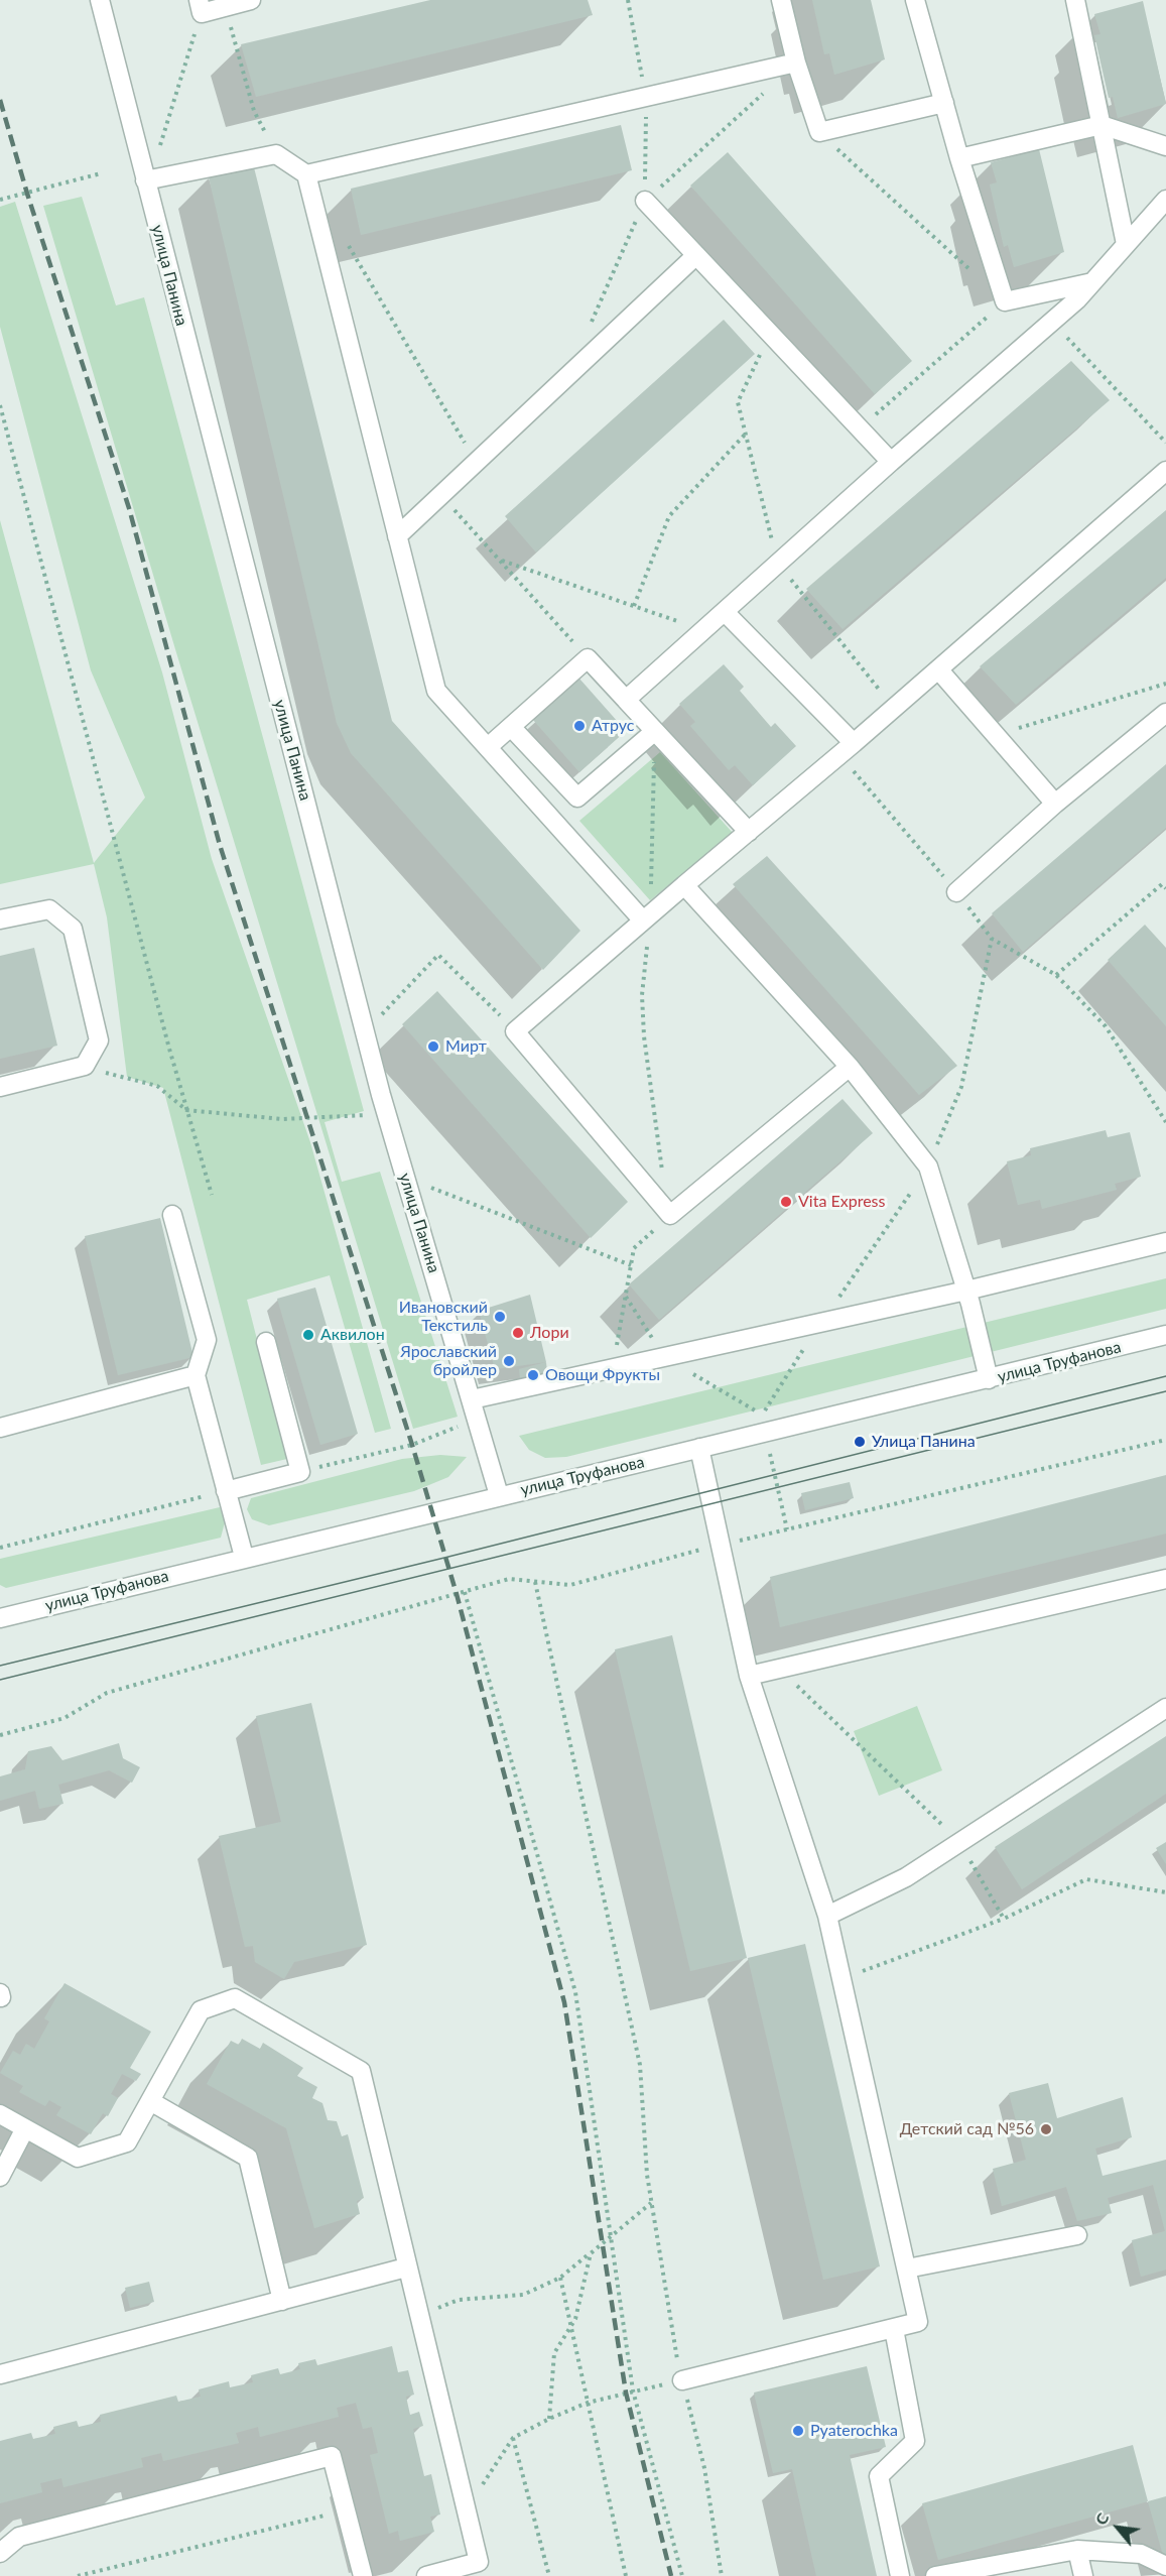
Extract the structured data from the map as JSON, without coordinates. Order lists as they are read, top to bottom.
{
  "streets": {
    "street": ["улица Панина", "улица Труфанова"]
  },
  "crossings": [
    ["улица Панина", "улица Труфанова"]
  ],
  "places": [
    "Атрус",
    "Мирт",
    "Vita Express",
    "Ивановский Текстиль",
    "Лори",
    "Аквилон",
    "Ярославский бройлер",
    "Овощи Фрукты",
    "Улица Панина",
    "Детский сад №56",
    "Pyaterochka"
  ],
  "north": "top left"
}
